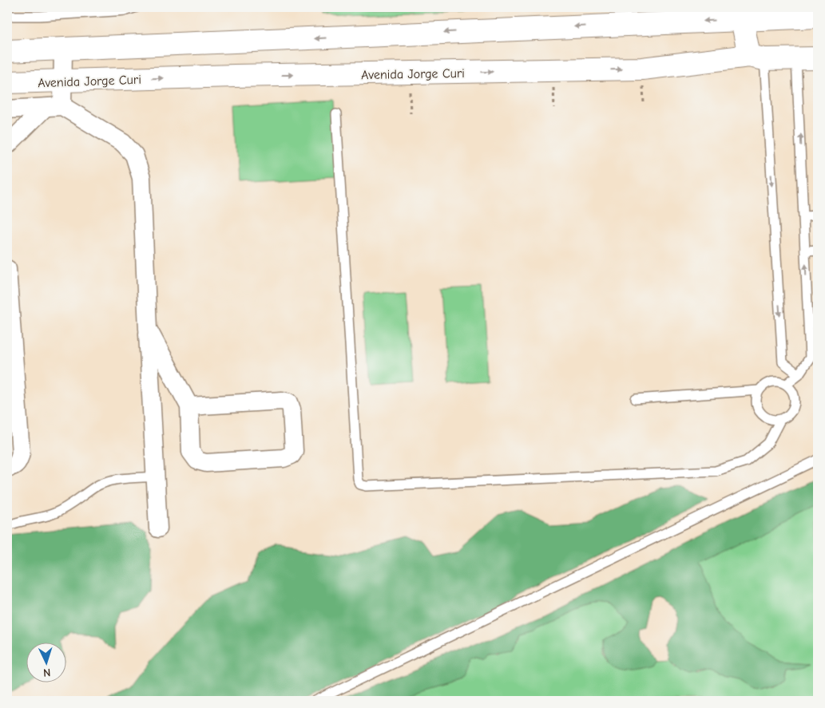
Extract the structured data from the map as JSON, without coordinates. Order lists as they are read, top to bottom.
{
  "streets": {
    "street": ["Avenida Jorge Curi"]
  },
  "north": "bottom"
}
